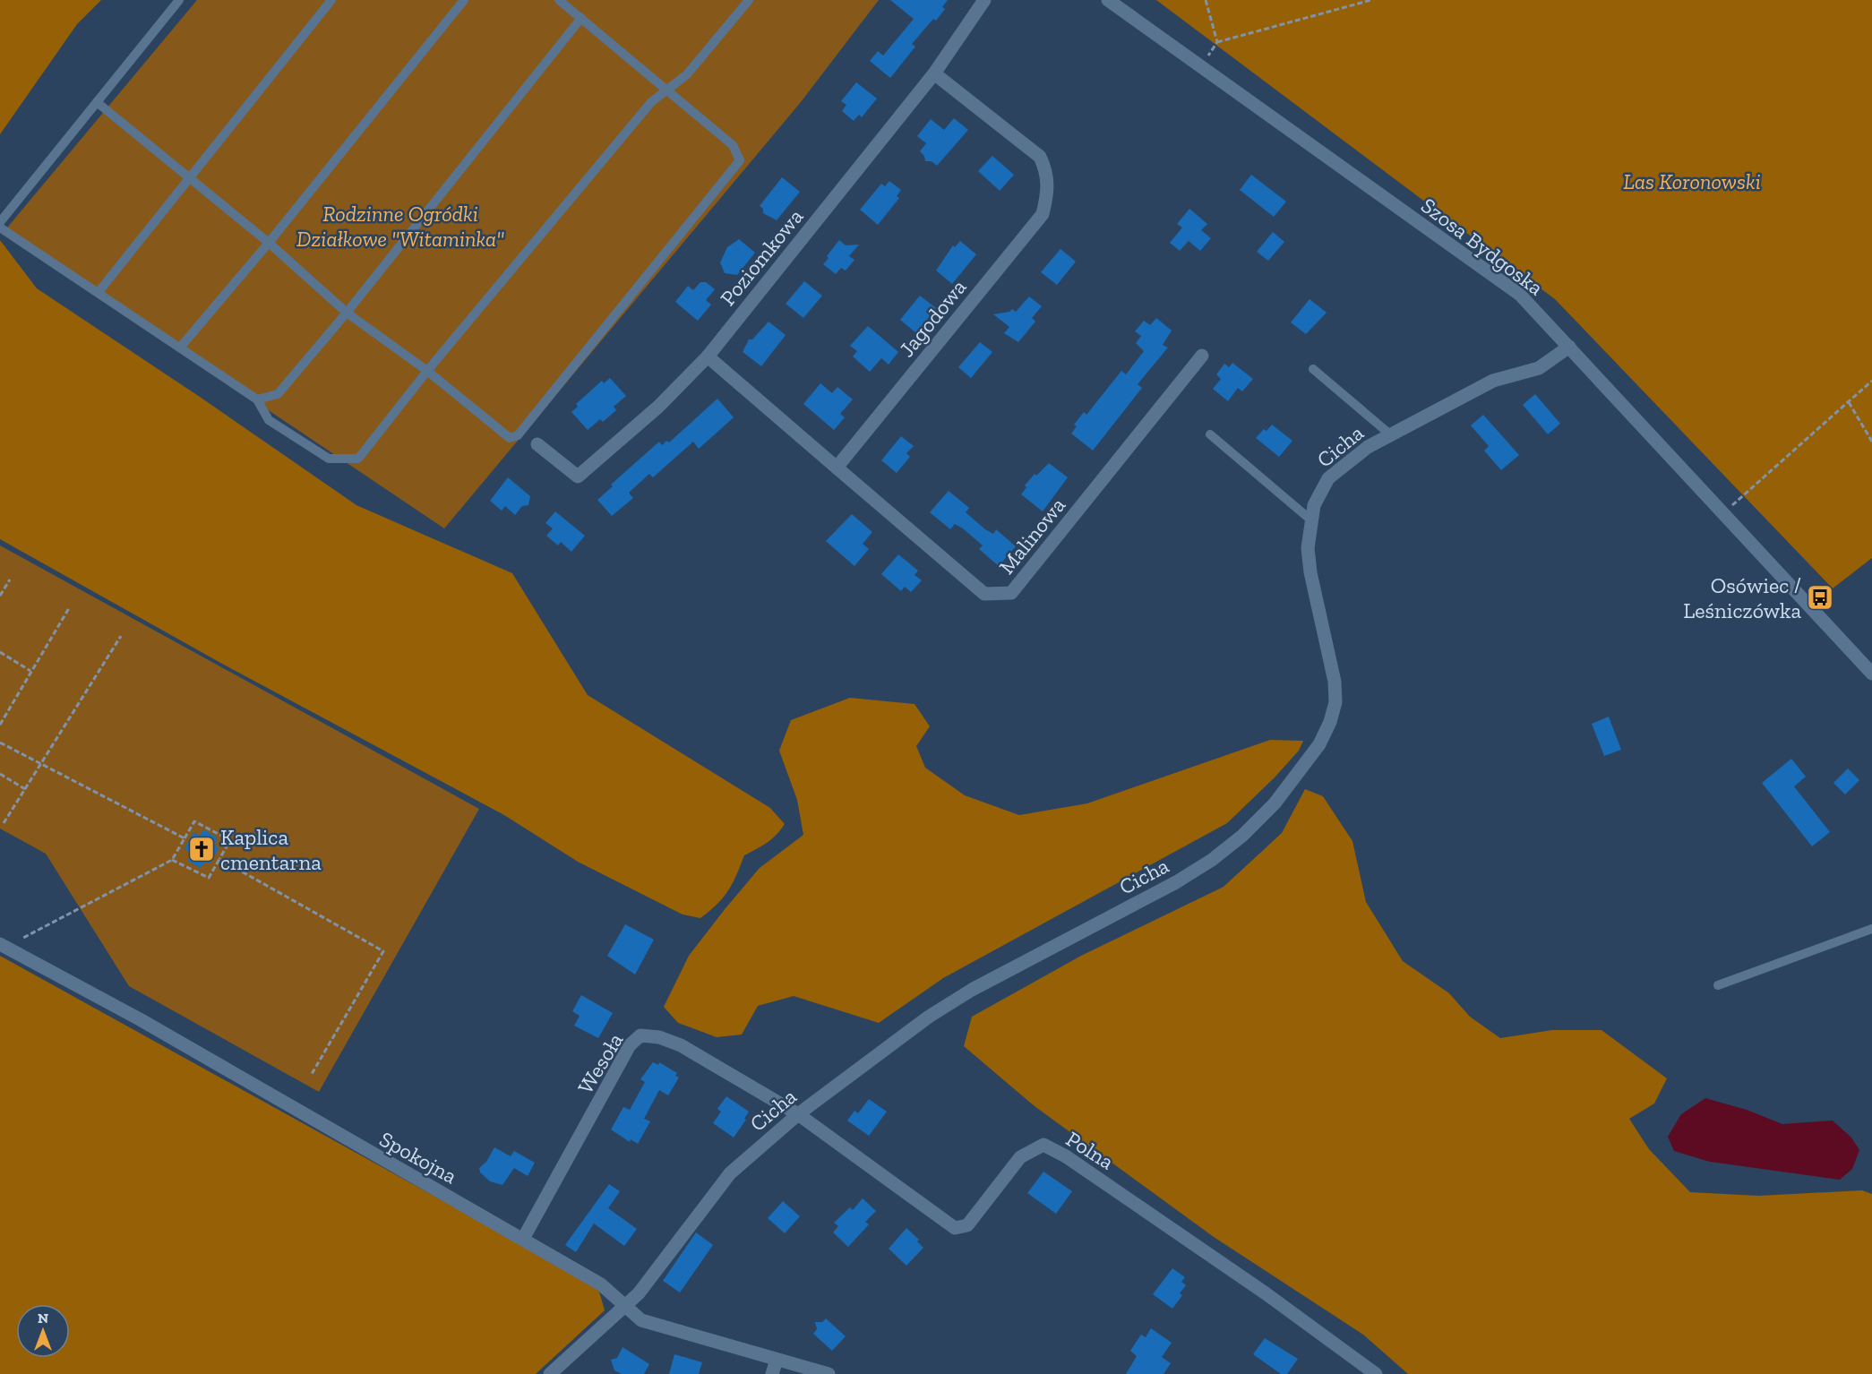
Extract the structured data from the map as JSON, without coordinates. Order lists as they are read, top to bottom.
{
  "streets": {
    "street": [
      "Szosa Bydgoska",
      "Poziomkowa",
      "Jagodowa",
      "Cicha",
      "Malinowa",
      "Wesoła",
      "Polna",
      "Spokojna"
    ]
  },
  "crossings": [
    ["Szosa Bydgoska", "Cicha"],
    ["Poziomkowa", "Jagodowa"],
    ["Jagodowa", "Malinowa"],
    ["Cicha", "Wesoła"],
    ["Cicha", "Polna"],
    ["Cicha", "Spokojna"],
    ["Wesoła", "Polna"],
    ["Wesoła", "Spokojna"]
  ],
  "parks": ["Las Koronowski", "Rodzinne Ogródki Działkowe \"Witaminka\""],
  "places": {
    "bus stop": ["Osówiec / Leśniczówka"],
    "church": ["Kaplica cmentarna"]
  },
  "north": "top"
}
